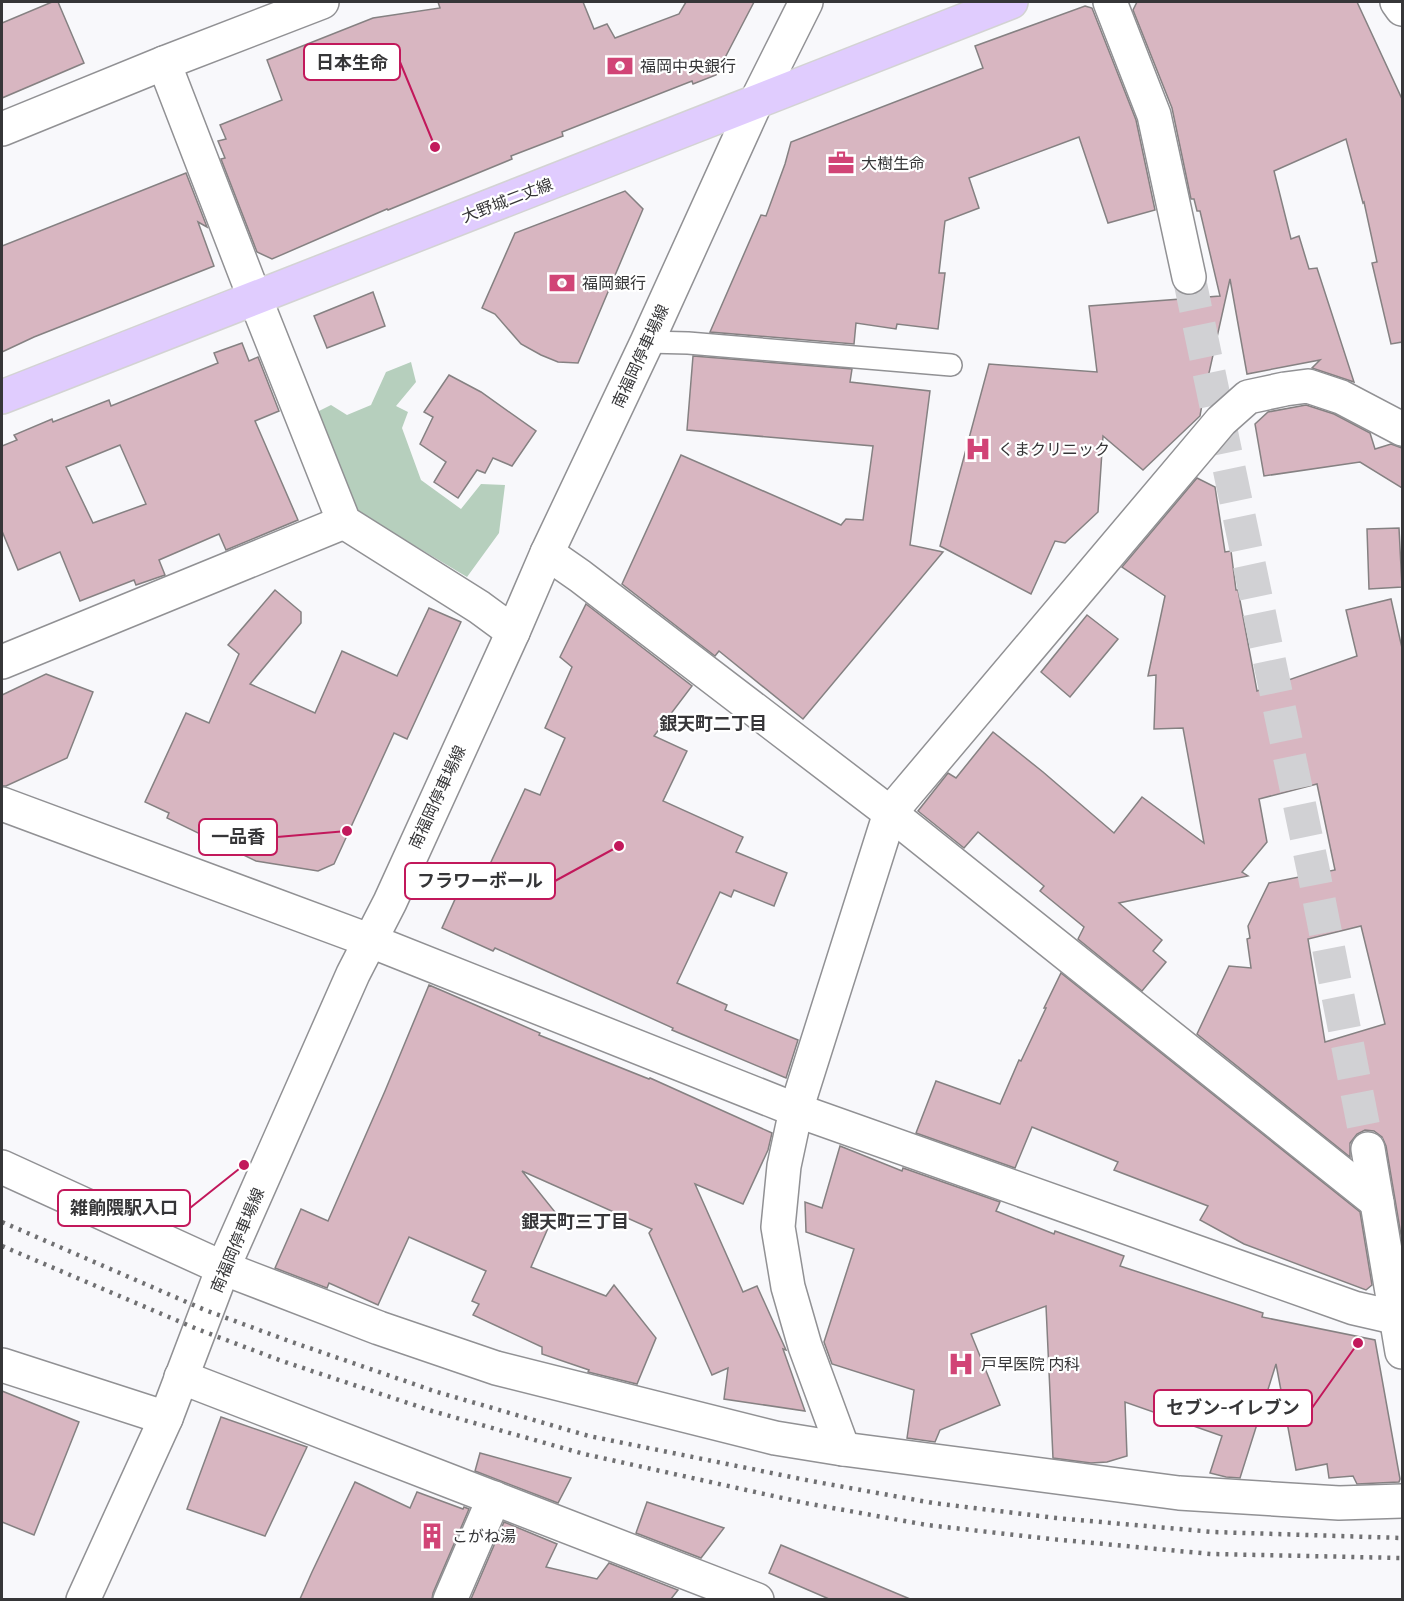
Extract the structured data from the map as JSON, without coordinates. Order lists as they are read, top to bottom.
{
  "streets": {
    "main road": ["大野城二丈線"],
    "street": ["南福岡停車場線"]
  },
  "crossings": [
    ["大野城二丈線", "南福岡停車場線"]
  ],
  "districts": ["銀天町二丁目", "銀天町三丁目"],
  "places": {
    "bank": ["福岡中央銀行", "福岡銀行"],
    "other": [
      "日本生命",
      "一品香",
      "フラワーボール",
      "雑餉隈駅入口",
      "セブン-イレブン"
    ],
    "office": ["大樹生命"],
    "hospital": ["くまクリニック", "戸早医院 内科"],
    "building": ["こがね湯"]
  }
}
